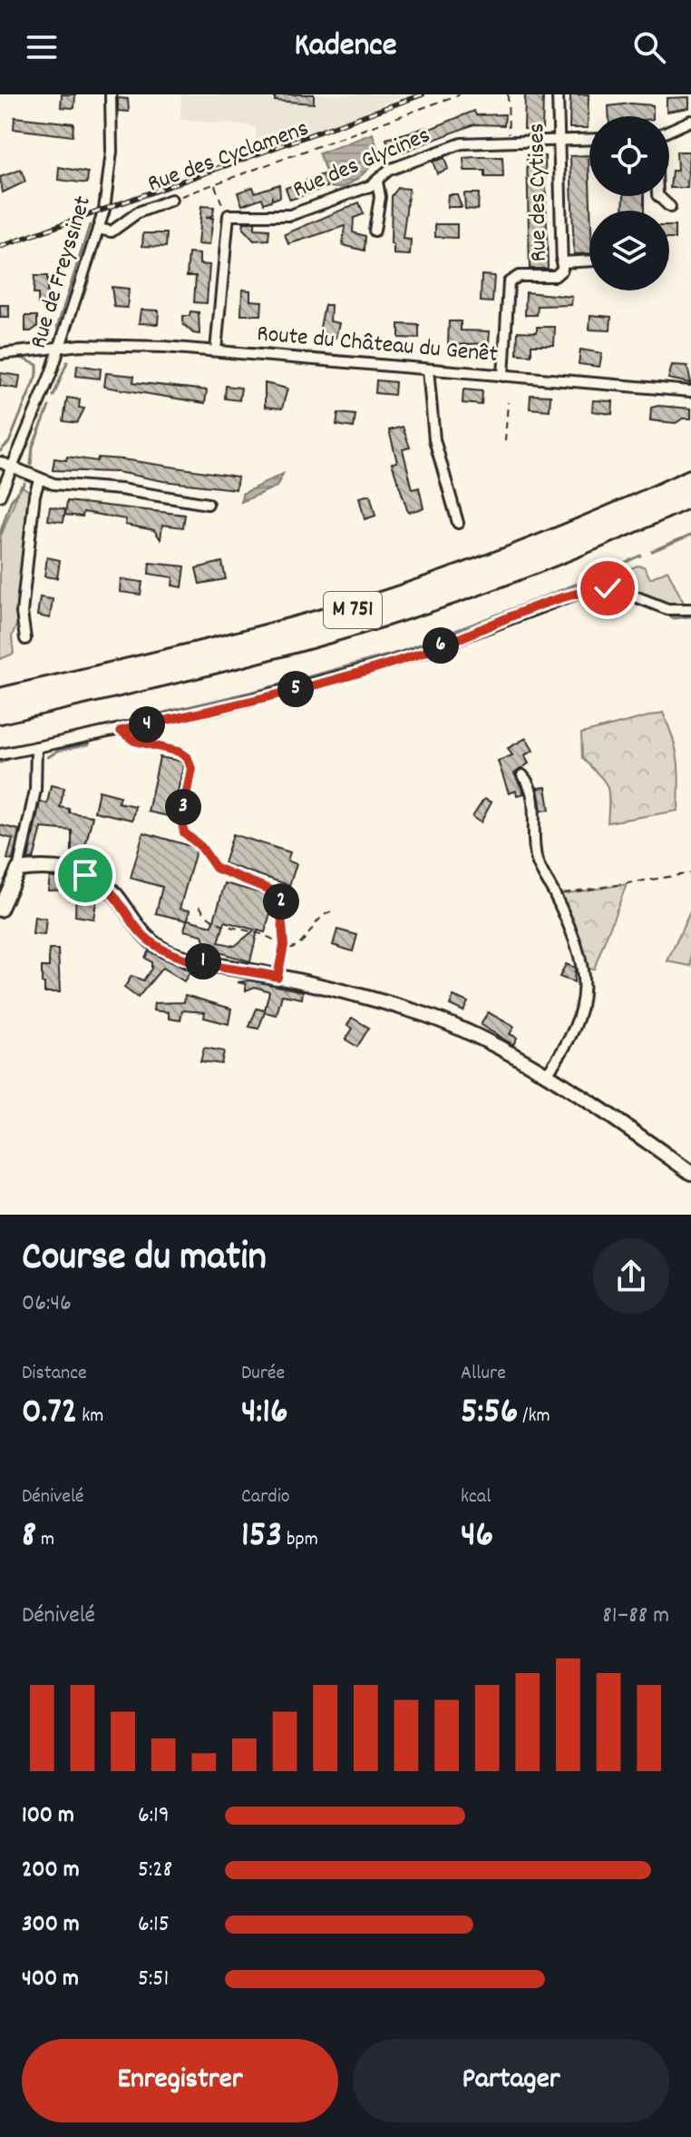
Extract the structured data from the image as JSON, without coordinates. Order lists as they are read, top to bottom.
{
  "streets": {
    "highway": ["M 751"],
    "street": [
      "Rue des Cyclamens",
      "Rue des Glycines",
      "Rue des Cytises",
      "Rue de Freyssinet",
      "Route du Château du Genêt"
    ]
  },
  "crossings": [
    ["Rue des Cyclamens", "Rue de Freyssinet"],
    ["Rue des Glycines", "Rue des Cytises"],
    ["Rue des Cytises", "Route du Château du Genêt"],
    ["Rue de Freyssinet", "Route du Château du Genêt"]
  ],
  "page": {
    "header": "Kadence",
    "pins": [
      "6",
      "5",
      "4",
      "3",
      "2",
      "1"
    ],
    "heading": ["Course du matin", "06:46"],
    "stats": [
      ["Distance", "0.72 km"],
      ["Durée", "4:16"],
      ["Allure", "5:56 /km"],
      ["Dénivelé", "8 m"],
      ["Cardio", "153 bpm"],
      ["kcal", "46"]
    ],
    "chart": ["Dénivelé", "81–88 m"],
    "list": [
      {
        "name": "100 m",
        "note": "6:19"
      },
      {
        "name": "200 m",
        "note": "5:28"
      },
      {
        "name": "300 m",
        "note": "6:15"
      },
      {
        "name": "400 m",
        "note": "5:51"
      }
    ],
    "buttons": ["Enregistrer", "Partager"]
  }
}
